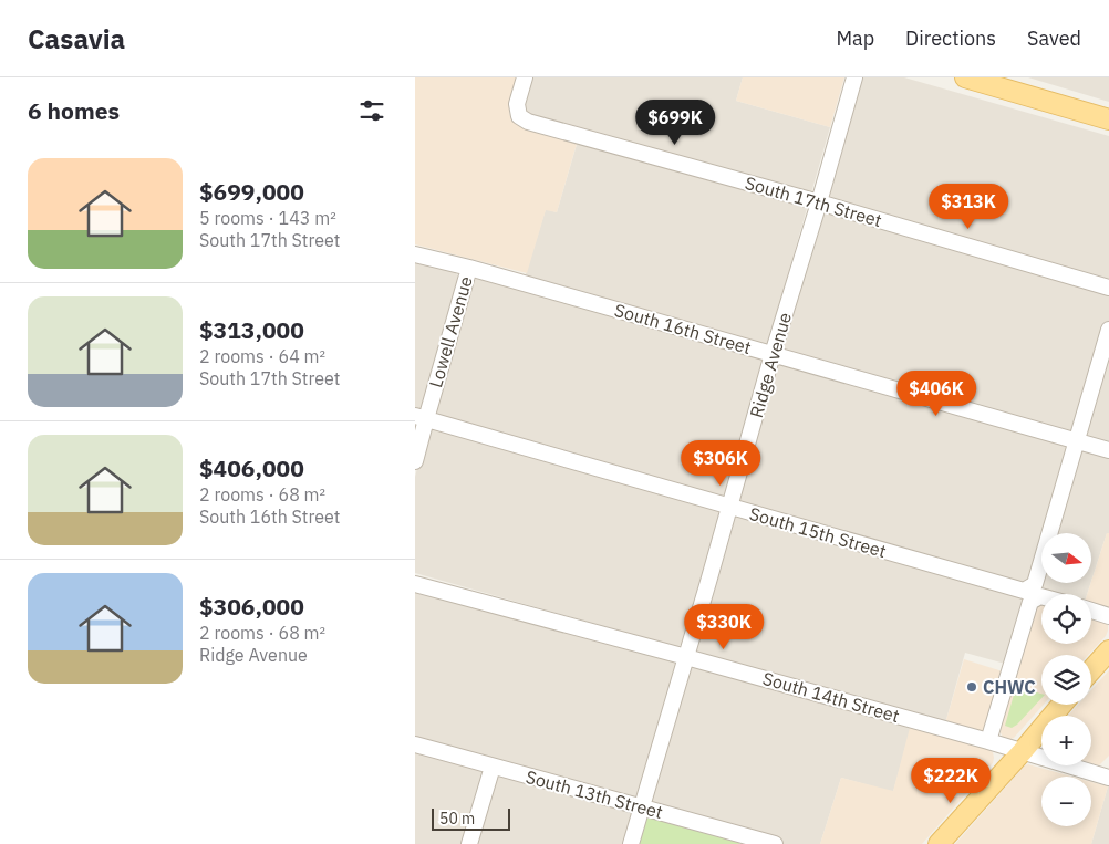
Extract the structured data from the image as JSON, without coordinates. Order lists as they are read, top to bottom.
{
  "streets": {
    "street": [
      "South 17th Street",
      "South 16th Street",
      "Lowell Avenue",
      "Ridge Avenue",
      "South 15th Street",
      "South 14th Street",
      "South 13th Street"
    ]
  },
  "crossings": [
    ["South 17th Street", "Ridge Avenue"],
    ["South 16th Street", "Lowell Avenue"],
    ["South 16th Street", "Ridge Avenue"],
    ["Lowell Avenue", "South 15th Street"],
    ["Ridge Avenue", "South 15th Street"],
    ["Ridge Avenue", "South 14th Street"],
    ["Ridge Avenue", "South 13th Street"]
  ],
  "places": ["CHWC"],
  "scale_bar": "50 m",
  "north": "right",
  "page": {
    "header": "Casavia",
    "nav": ["Map", "Directions", "Saved"],
    "heading": "6 homes",
    "price": [
      "$699K",
      "$313K",
      "$406K",
      "$306K",
      "$330K",
      "$222K"
    ],
    "list": [
      {
        "name": "$699,000",
        "note": "5 rooms · 143 m² · South 17th Street"
      },
      {
        "name": "$313,000",
        "note": "2 rooms · 64 m² · South 17th Street"
      },
      {
        "name": "$406,000",
        "note": "2 rooms · 68 m² · South 16th Street"
      },
      {
        "name": "$306,000",
        "note": "2 rooms · 68 m² · Ridge Avenue"
      }
    ],
    "map_buttons": ["+", "−"],
    "scale": "50 m"
  }
}
